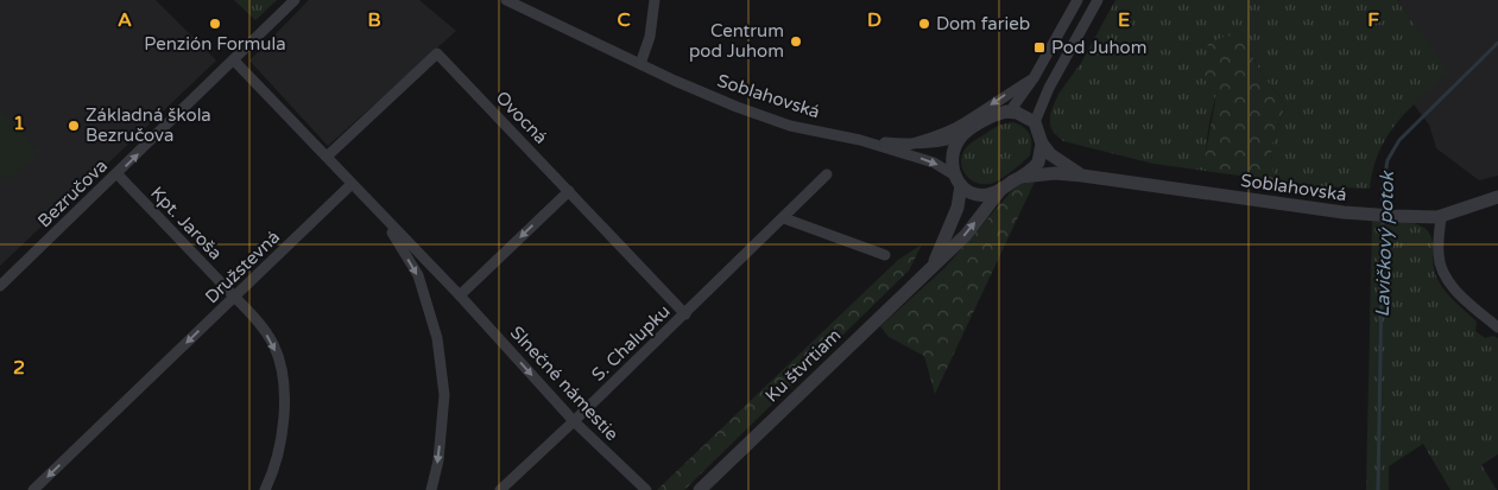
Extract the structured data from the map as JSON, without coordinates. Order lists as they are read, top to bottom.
{
  "streets": {
    "street": [
      "Soblahovská",
      "Ovocná",
      "Bezručova",
      "Kpt. Jaroša",
      "Družstevná",
      "S. Chalupku",
      "Ku štvrtiam",
      "Slnečné námestie"
    ]
  },
  "crossings": [
    ["Soblahovská", "Ku štvrtiam"],
    ["Ovocná", "S. Chalupku"],
    ["Bezručova", "Kpt. Jaroša"],
    ["Kpt. Jaroša", "Družstevná"],
    ["Družstevná", "Slnečné námestie"],
    ["S. Chalupku", "Slnečné námestie"]
  ],
  "one_way": [
    "Bezručova",
    "Kpt. Jaroša",
    "Družstevná",
    "Slnečné námestie"
  ],
  "water": ["Lavičkový potok"],
  "places": {
    "other": [
      "Penzión Formula",
      "Dom farieb",
      "Centrum pod Juhom",
      "Základná škola Bezručova"
    ],
    "transit": ["Pod Juhom"]
  },
  "grid": {
    "columns": [
      "A",
      "B",
      "C",
      "D",
      "E",
      "F"
    ],
    "rows": ["1", "2"]
  }
}
